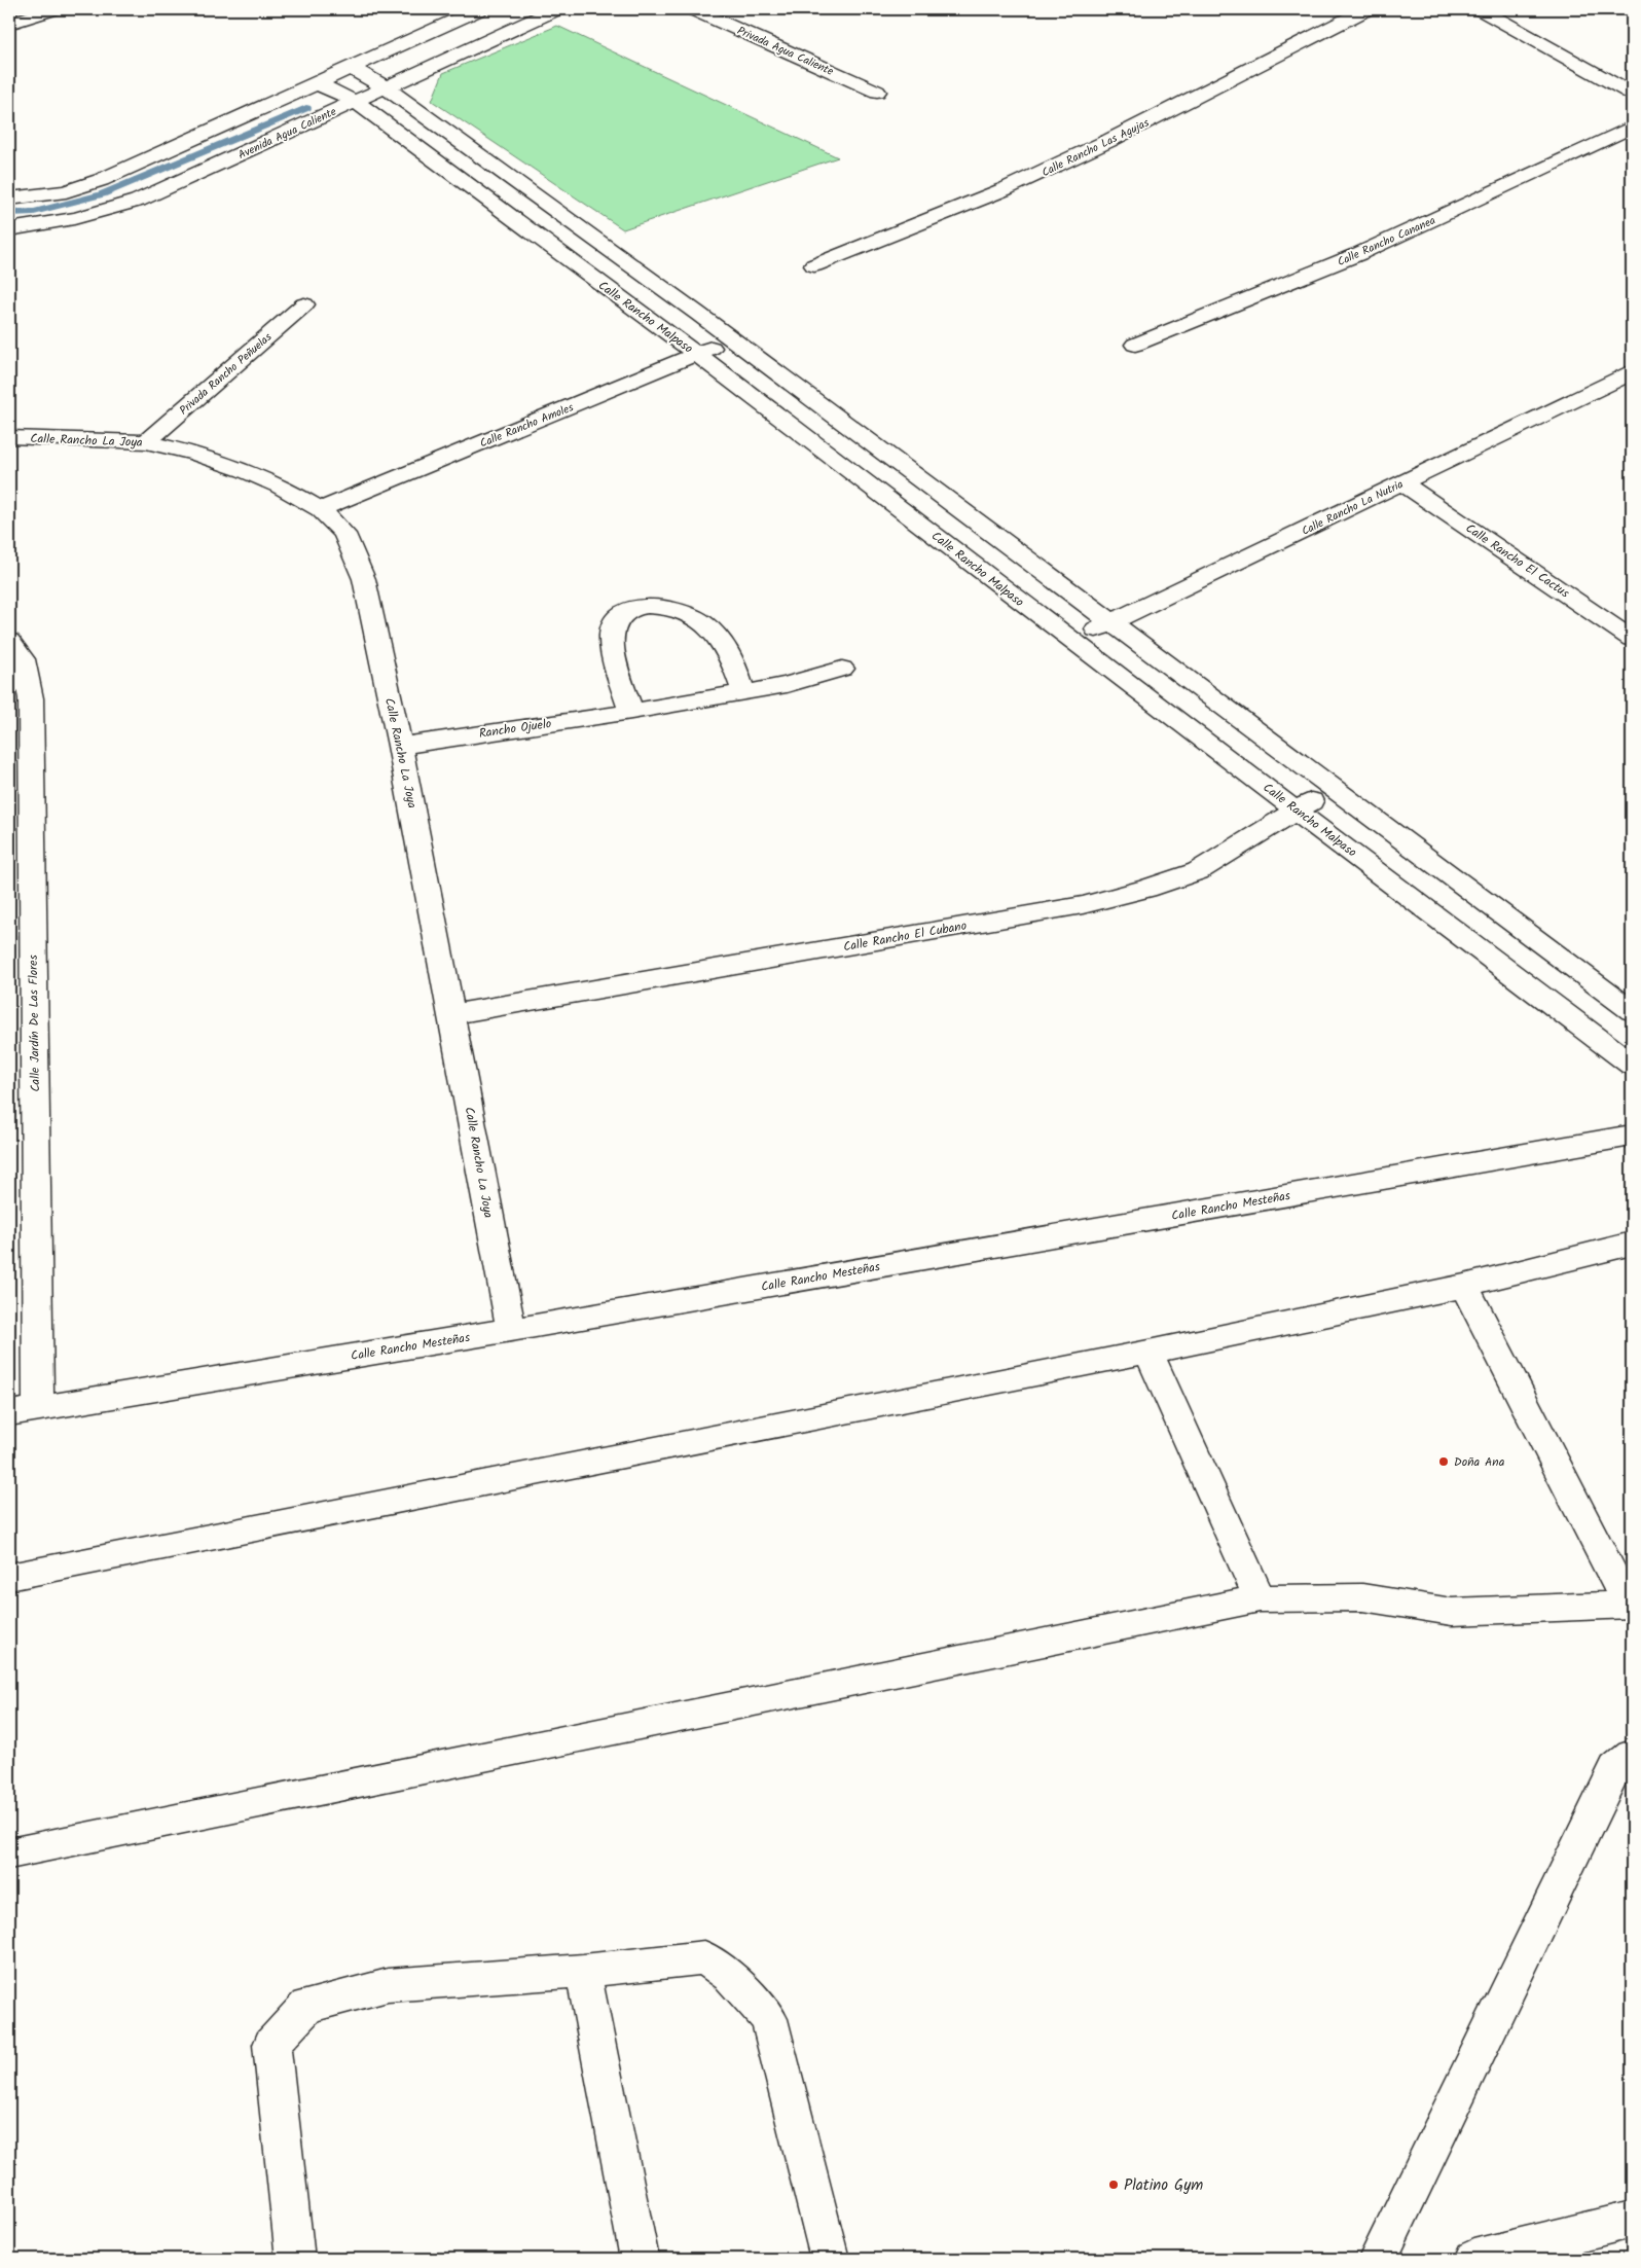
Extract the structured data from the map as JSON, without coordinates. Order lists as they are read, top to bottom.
{
  "streets": {
    "street": [
      "Privada Agua Caliente",
      "Avenida Agua Caliente",
      "Calle Rancho Las Agujas",
      "Calle Rancho Cananea",
      "Calle Rancho Malpaso",
      "Privada Rancho Peñuelas",
      "Calle Rancho Amoles",
      "Calle Rancho La Joya",
      "Calle Rancho La Nutria",
      "Calle Rancho El Cactus",
      "Rancho Ojuelo",
      "Calle Rancho El Cubano",
      "Calle Jardín De Las Flores",
      "Calle Rancho Mesteñas"
    ]
  },
  "crossings": [
    ["Avenida Agua Caliente", "Calle Rancho Malpaso"],
    ["Calle Rancho Malpaso", "Calle Rancho Amoles"],
    ["Calle Rancho Malpaso", "Calle Rancho La Nutria"],
    ["Calle Rancho Malpaso", "Calle Rancho El Cubano"],
    ["Privada Rancho Peñuelas", "Calle Rancho La Joya"],
    ["Calle Rancho Amoles", "Calle Rancho La Joya"],
    ["Calle Rancho La Joya", "Rancho Ojuelo"],
    ["Calle Rancho La Joya", "Calle Rancho El Cubano"],
    ["Calle Rancho La Joya", "Calle Rancho Mesteñas"],
    ["Calle Rancho La Nutria", "Calle Rancho El Cactus"],
    ["Calle Jardín De Las Flores", "Calle Rancho Mesteñas"]
  ],
  "places": ["Doña Ana", "Platino Gym"]
}
